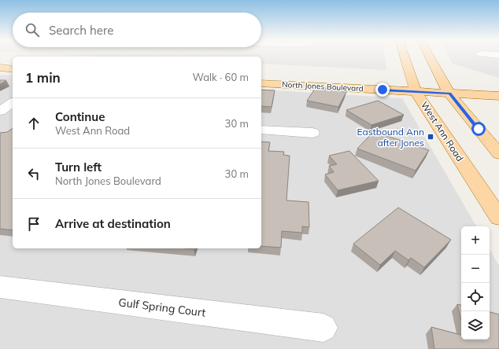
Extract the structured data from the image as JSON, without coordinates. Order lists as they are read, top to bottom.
{
  "streets": {
    "main road": ["North Jones Boulevard", "West Ann Road"],
    "street": ["Gulf Spring Court"]
  },
  "crossings": [
    ["North Jones Boulevard", "West Ann Road"]
  ],
  "places": {
    "transit": ["Eastbound Ann after Jones"]
  },
  "page": {
    "search": "Search here",
    "heading": ["1 min", "Walk · 60 m"],
    "list": [
      ["Continue", "West Ann Road", "30 m"],
      ["Turn left", "North Jones Boulevard", "30 m"],
      "Arrive at destination"
    ],
    "map_buttons": ["+", "−"]
  }
}
